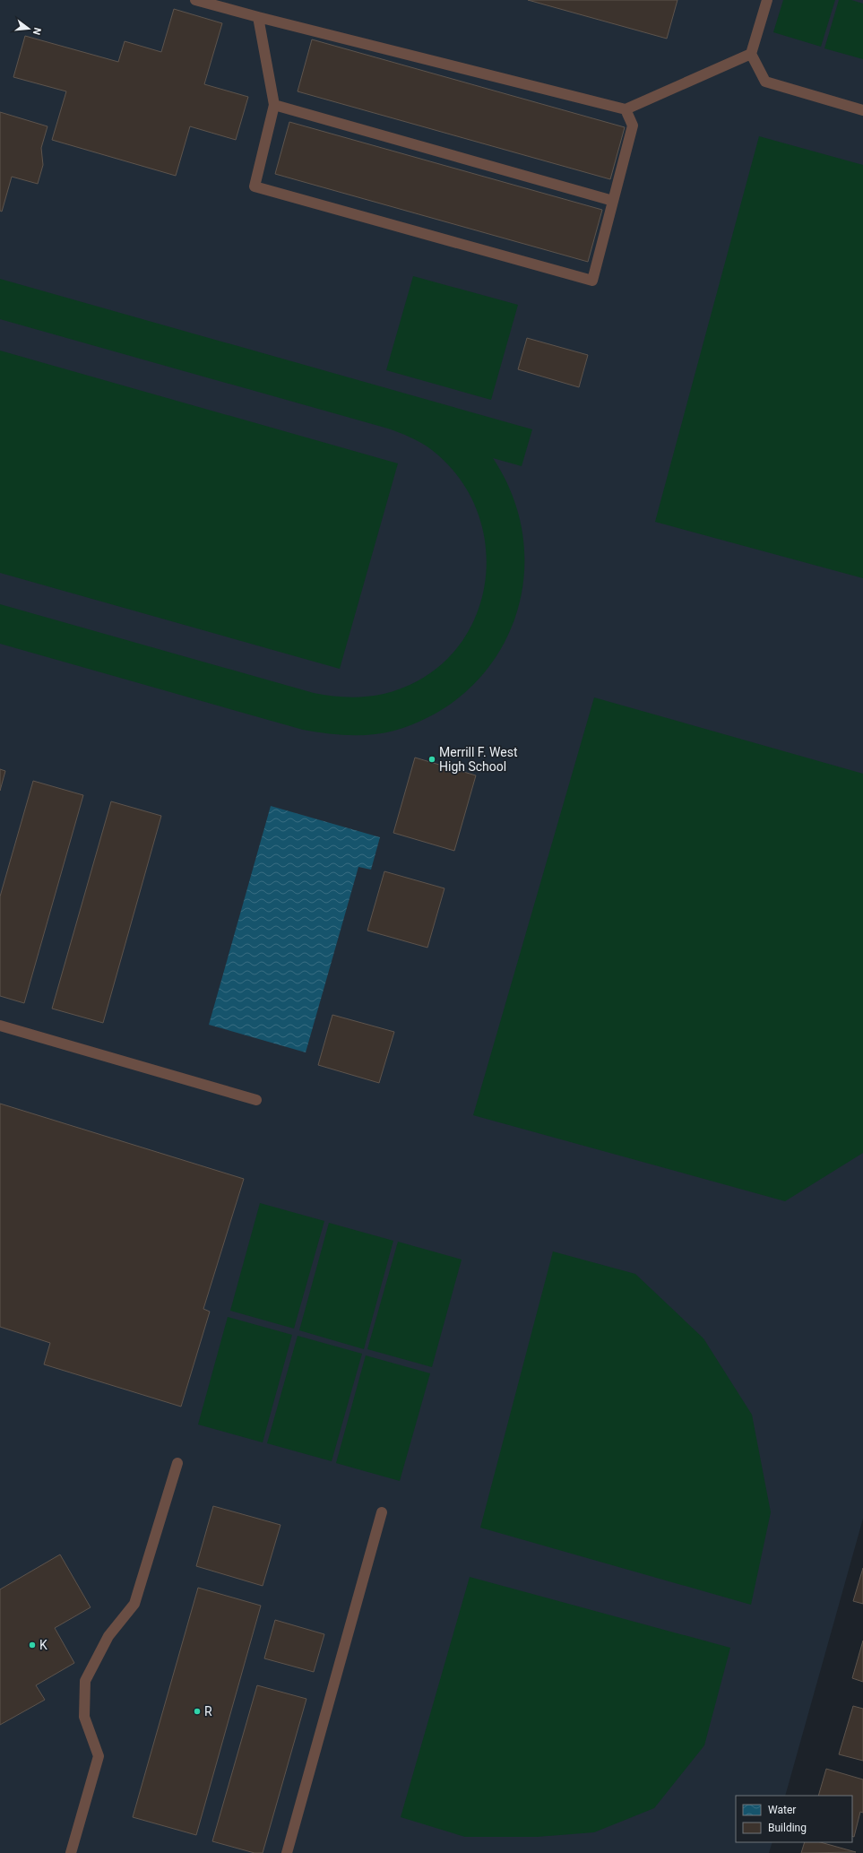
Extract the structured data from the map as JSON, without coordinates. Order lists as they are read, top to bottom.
{
  "places": ["Merrill F. West High School", "K", "R"],
  "legend": ["Water", "Building"],
  "north": "right"
}
